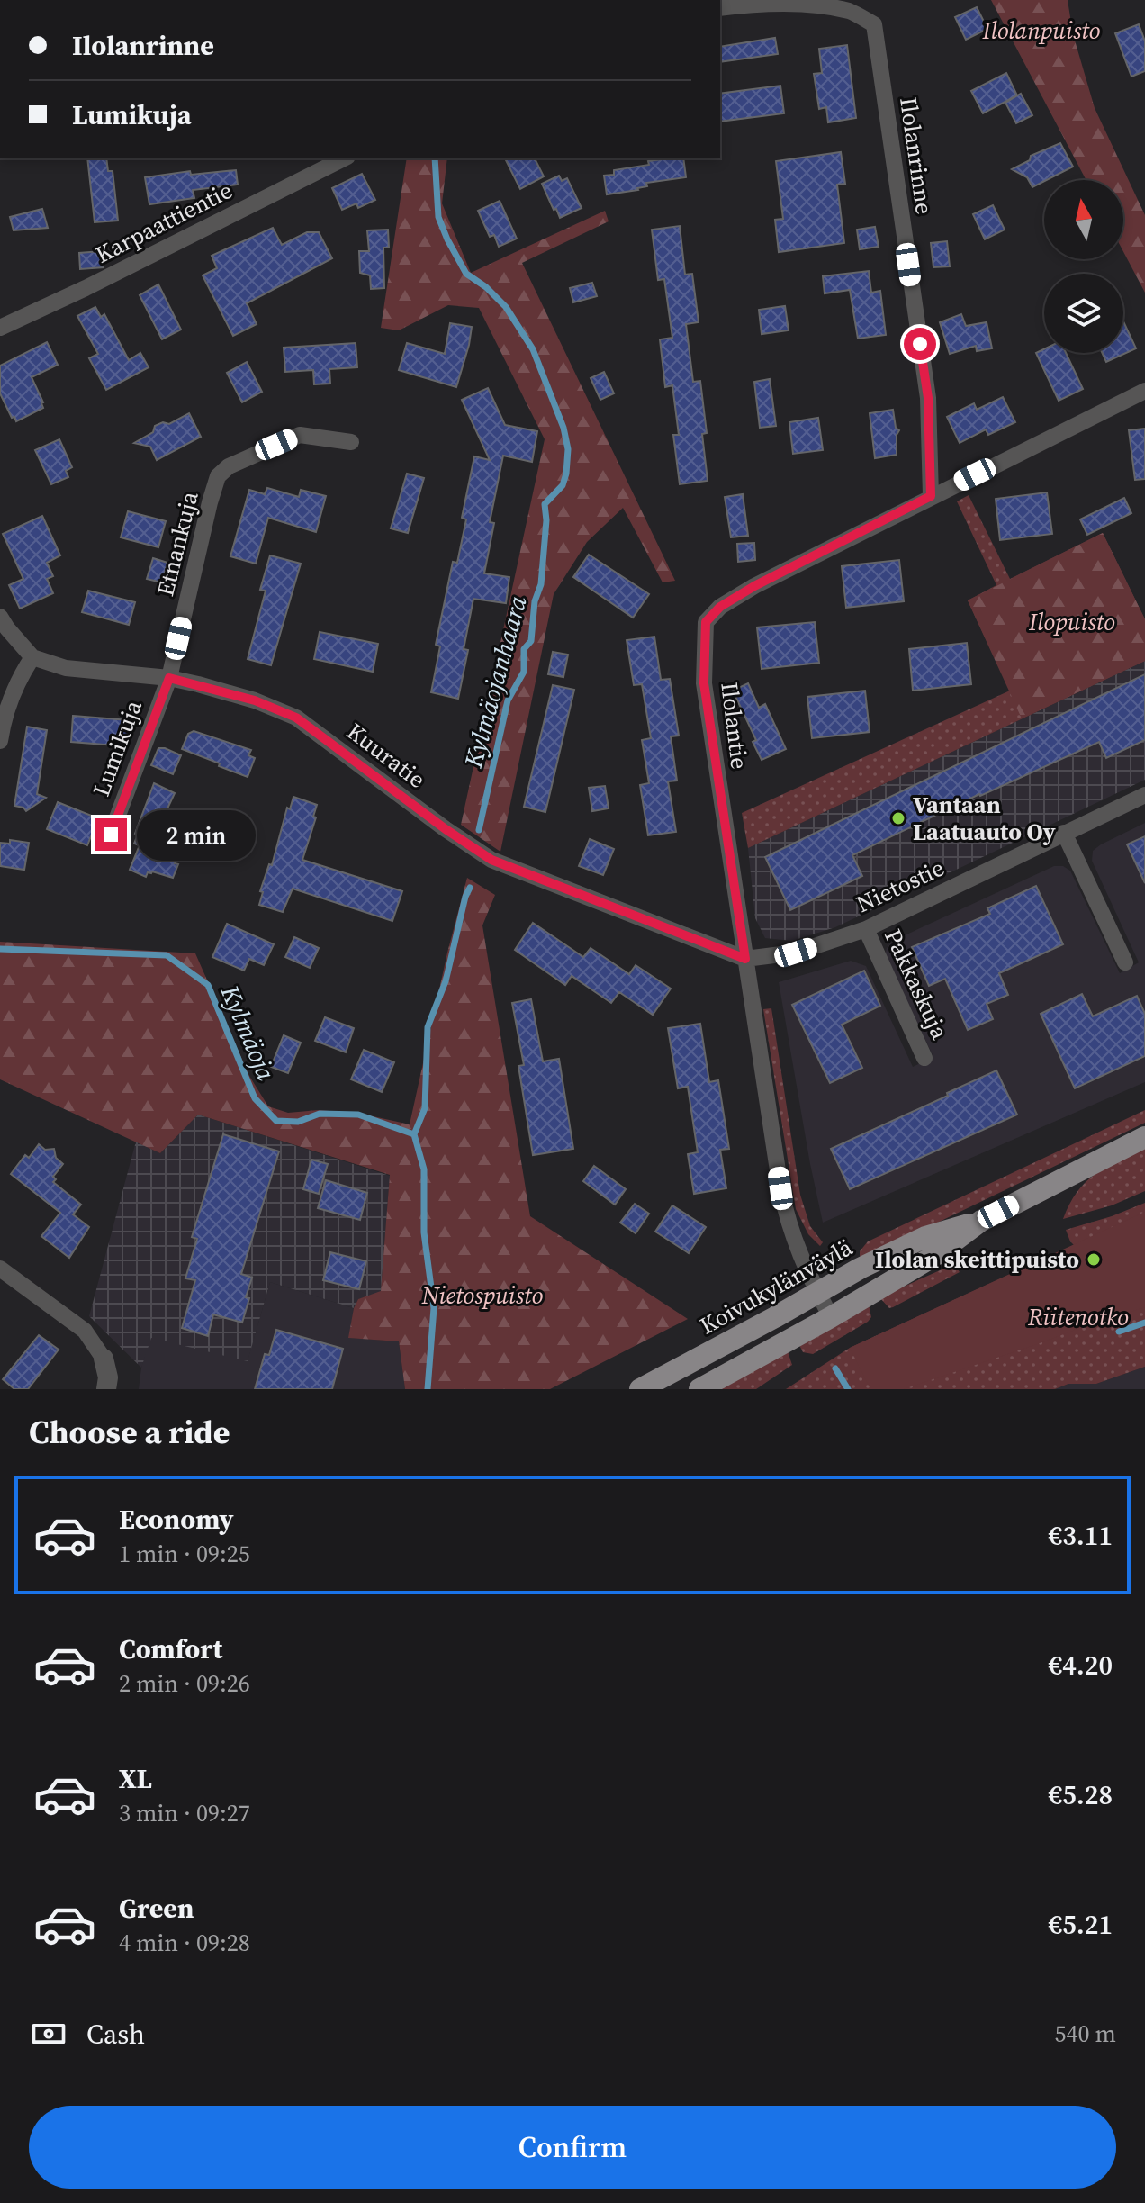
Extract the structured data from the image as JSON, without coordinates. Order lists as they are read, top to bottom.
{
  "streets": {
    "main road": ["Koivukylänväylä"],
    "street": [
      "Ilolanrinne",
      "Karpaattientie",
      "Etnankuja",
      "Ilolantie",
      "Lumikuja",
      "Kuuratie",
      "Nietostie",
      "Pakkaskuja"
    ]
  },
  "crossings": [
    ["Ilolanrinne", "Ilolantie"],
    ["Etnankuja", "Lumikuja"],
    ["Etnankuja", "Kuuratie"],
    ["Ilolantie", "Kuuratie"],
    ["Ilolantie", "Nietostie"],
    ["Ilolantie", "Koivukylänväylä"],
    ["Lumikuja", "Kuuratie"],
    ["Kuuratie", "Nietostie"],
    ["Nietostie", "Pakkaskuja"]
  ],
  "water": ["Kylmäojanhaara", "Kylmäoja"],
  "parks": [
    "Ilolanpuisto",
    "Ilopuisto",
    "Nietospuisto",
    "Riitenotko"
  ],
  "places": ["Vantaan Laatuauto Oy", "Ilolan skeittipuisto"],
  "north": "top",
  "page": {
    "banner": ["Ilolanrinne", "Lumikuja"],
    "bubble": "2 min",
    "heading": "Choose a ride",
    "list": [
      {
        "name": "Economy",
        "note": "1 min · 09:25",
        "value": "€3.11"
      },
      {
        "name": "Comfort",
        "note": "2 min · 09:26",
        "value": "€4.20"
      },
      {
        "name": "XL",
        "note": "3 min · 09:27",
        "value": "€5.28"
      },
      {
        "name": "Green",
        "note": "4 min · 09:28",
        "value": "€5.21"
      }
    ],
    "pay": ["Cash", "540 m"],
    "buttons": "Confirm"
  }
}
